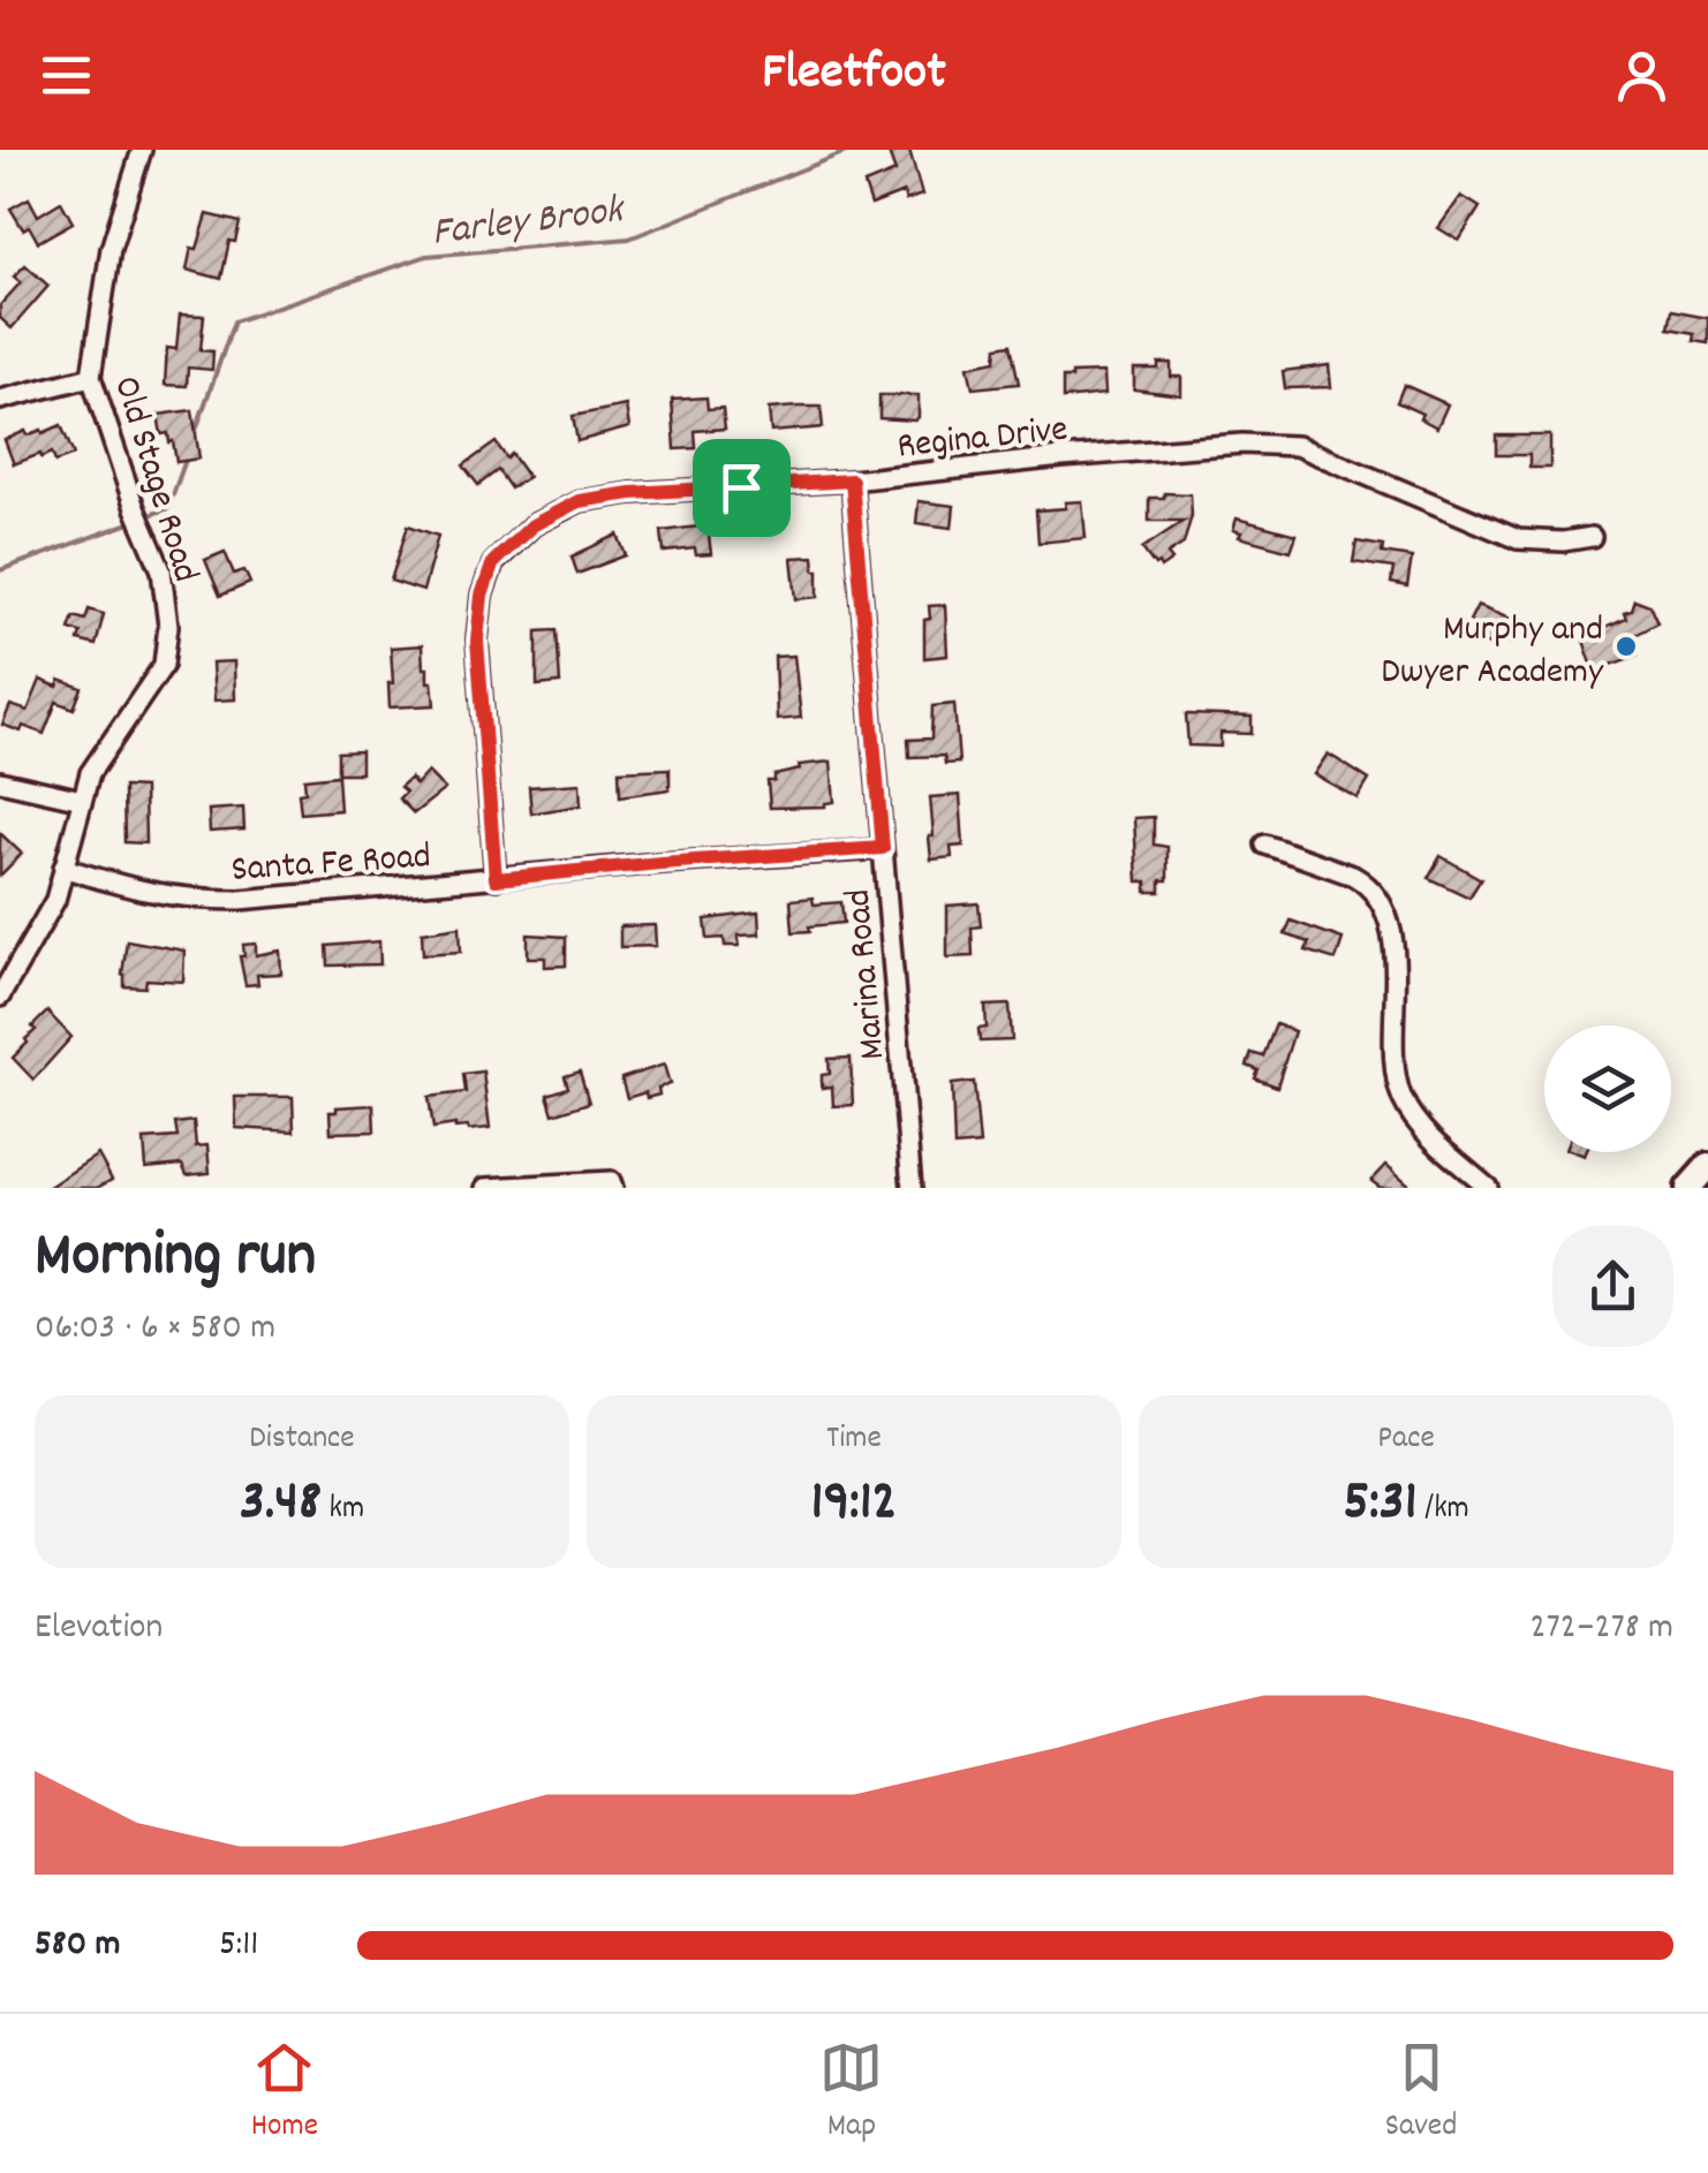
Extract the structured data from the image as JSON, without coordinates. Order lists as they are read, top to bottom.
{
  "streets": {
    "street": [
      "Regina Drive",
      "Old Stage Road",
      "Santa Fe Road",
      "Marina Road"
    ]
  },
  "crossings": [
    ["Regina Drive", "Santa Fe Road"],
    ["Regina Drive", "Marina Road"],
    ["Old Stage Road", "Santa Fe Road"],
    ["Santa Fe Road", "Marina Road"]
  ],
  "water": ["Farley Brook"],
  "places": ["Murphy and Dwyer Academy"],
  "page": {
    "header": "Fleetfoot",
    "heading": ["Morning run", "06:03 · 6 × 580 m"],
    "stats": [
      ["Distance", "3.48 km"],
      ["Time", "19:12"],
      ["Pace", "5:31 /km"]
    ],
    "chart": ["Elevation", "272–278 m"],
    "list": [
      {
        "name": "580 m",
        "note": "5:11"
      }
    ],
    "tabs": ["Home", "Map", "Saved"]
  }
}
